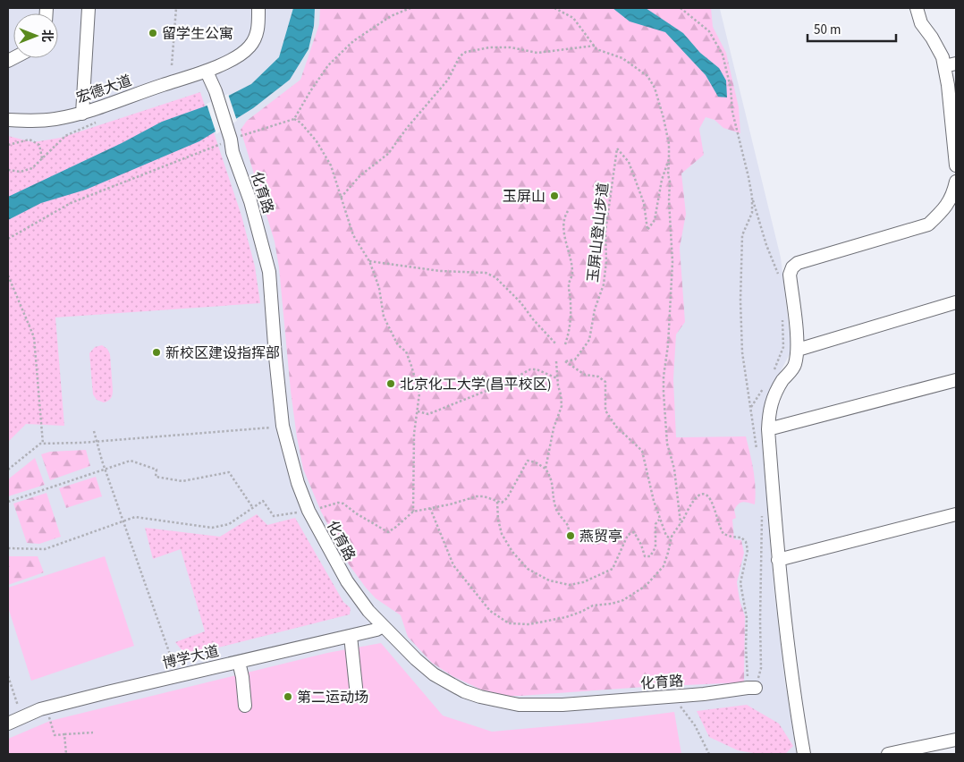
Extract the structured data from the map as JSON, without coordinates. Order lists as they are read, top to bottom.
{
  "streets": {
    "street": ["宏德大道", "化育路", "博学大道"],
    "path": ["玉屏山登山步道"]
  },
  "crossings": [
    ["宏德大道", "化育路"],
    ["化育路", "博学大道"]
  ],
  "places": [
    "留学生公寓",
    "玉屏山",
    "新校区建设指挥部",
    "北京化工大学(昌平校区)",
    "燕贸亭",
    "第二运动场"
  ],
  "scale_bar": "50 m",
  "north": "right"
}
